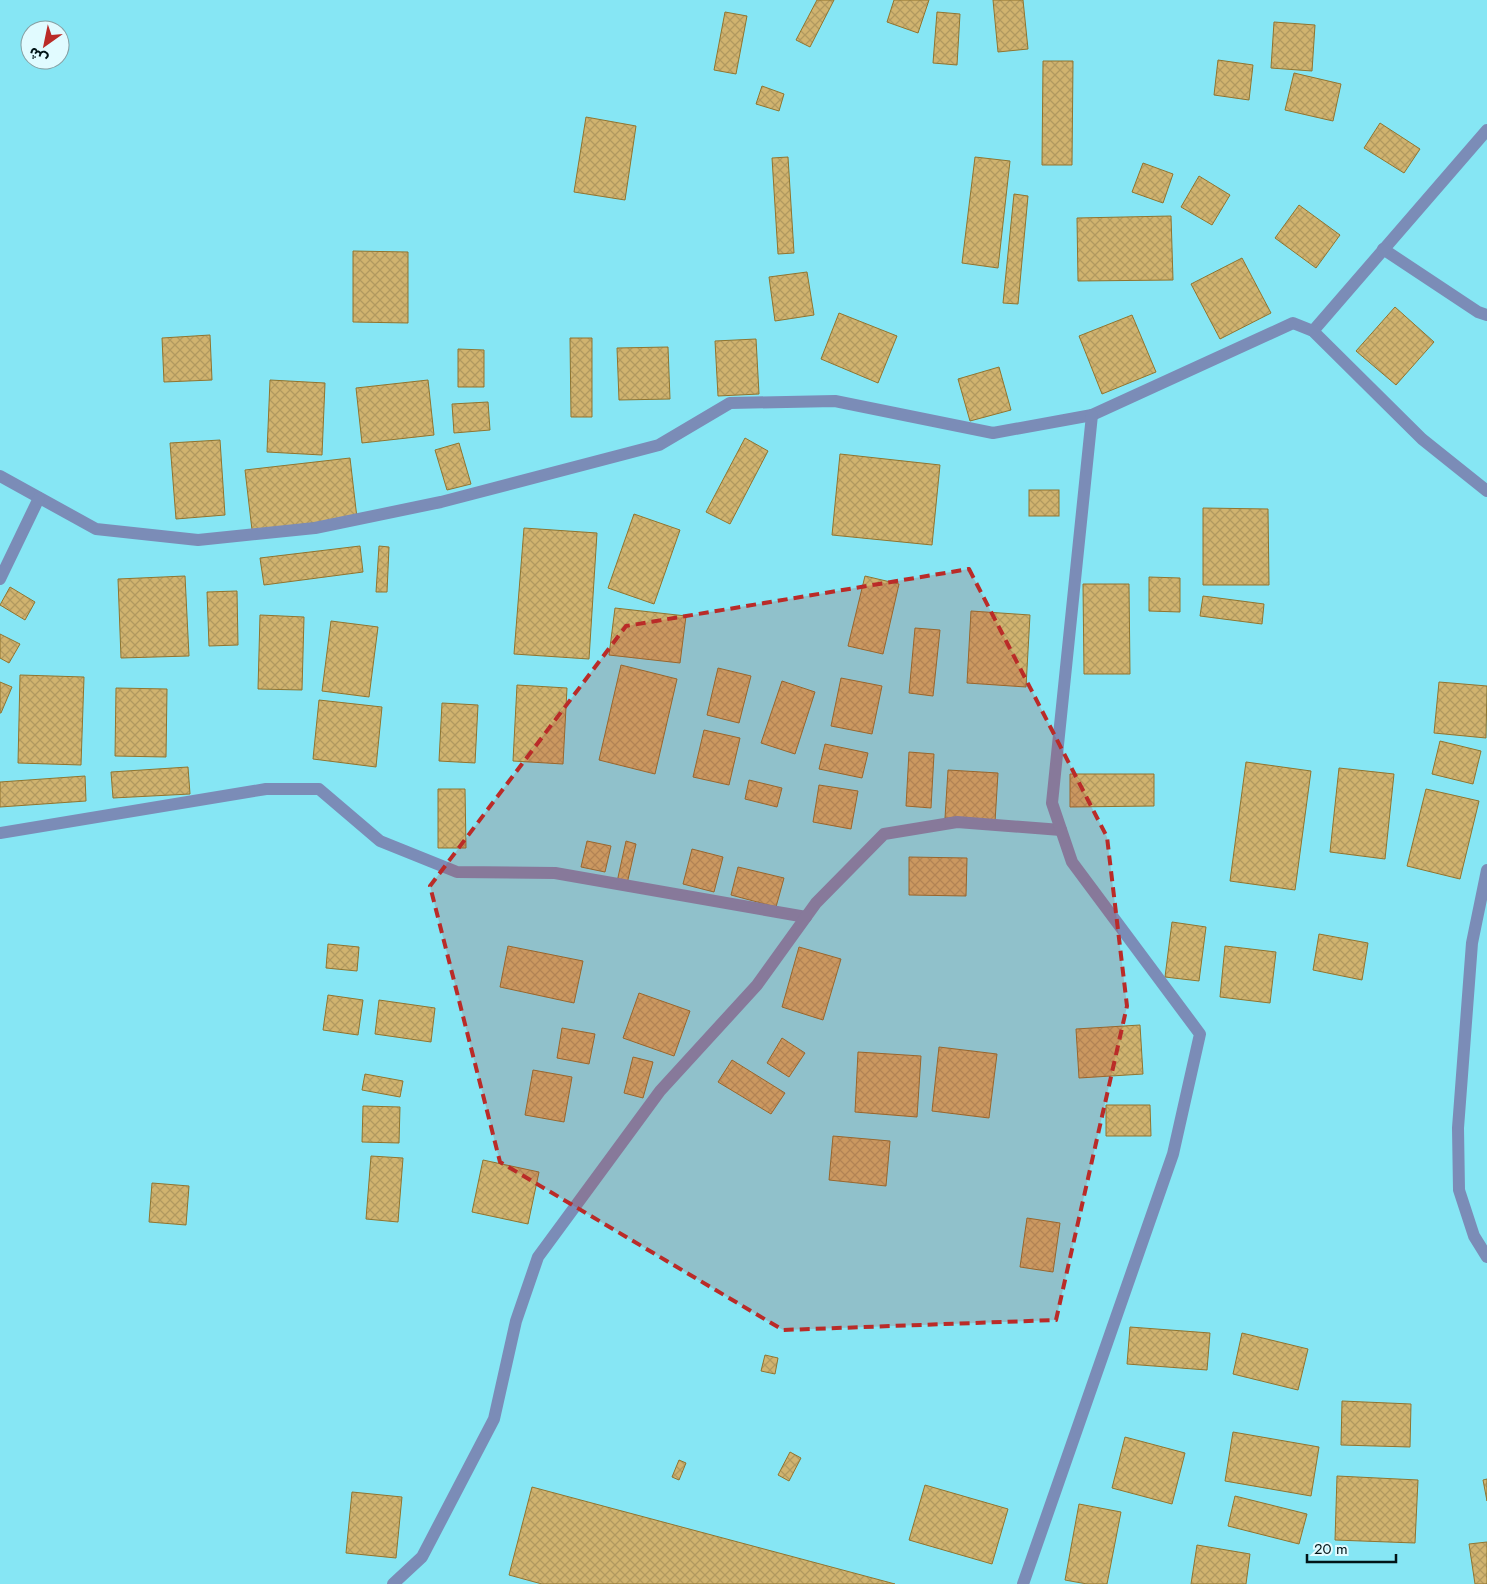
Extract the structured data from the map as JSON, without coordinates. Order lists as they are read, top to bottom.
{
  "scale_bar": "20 m",
  "north": "bottom left"
}
